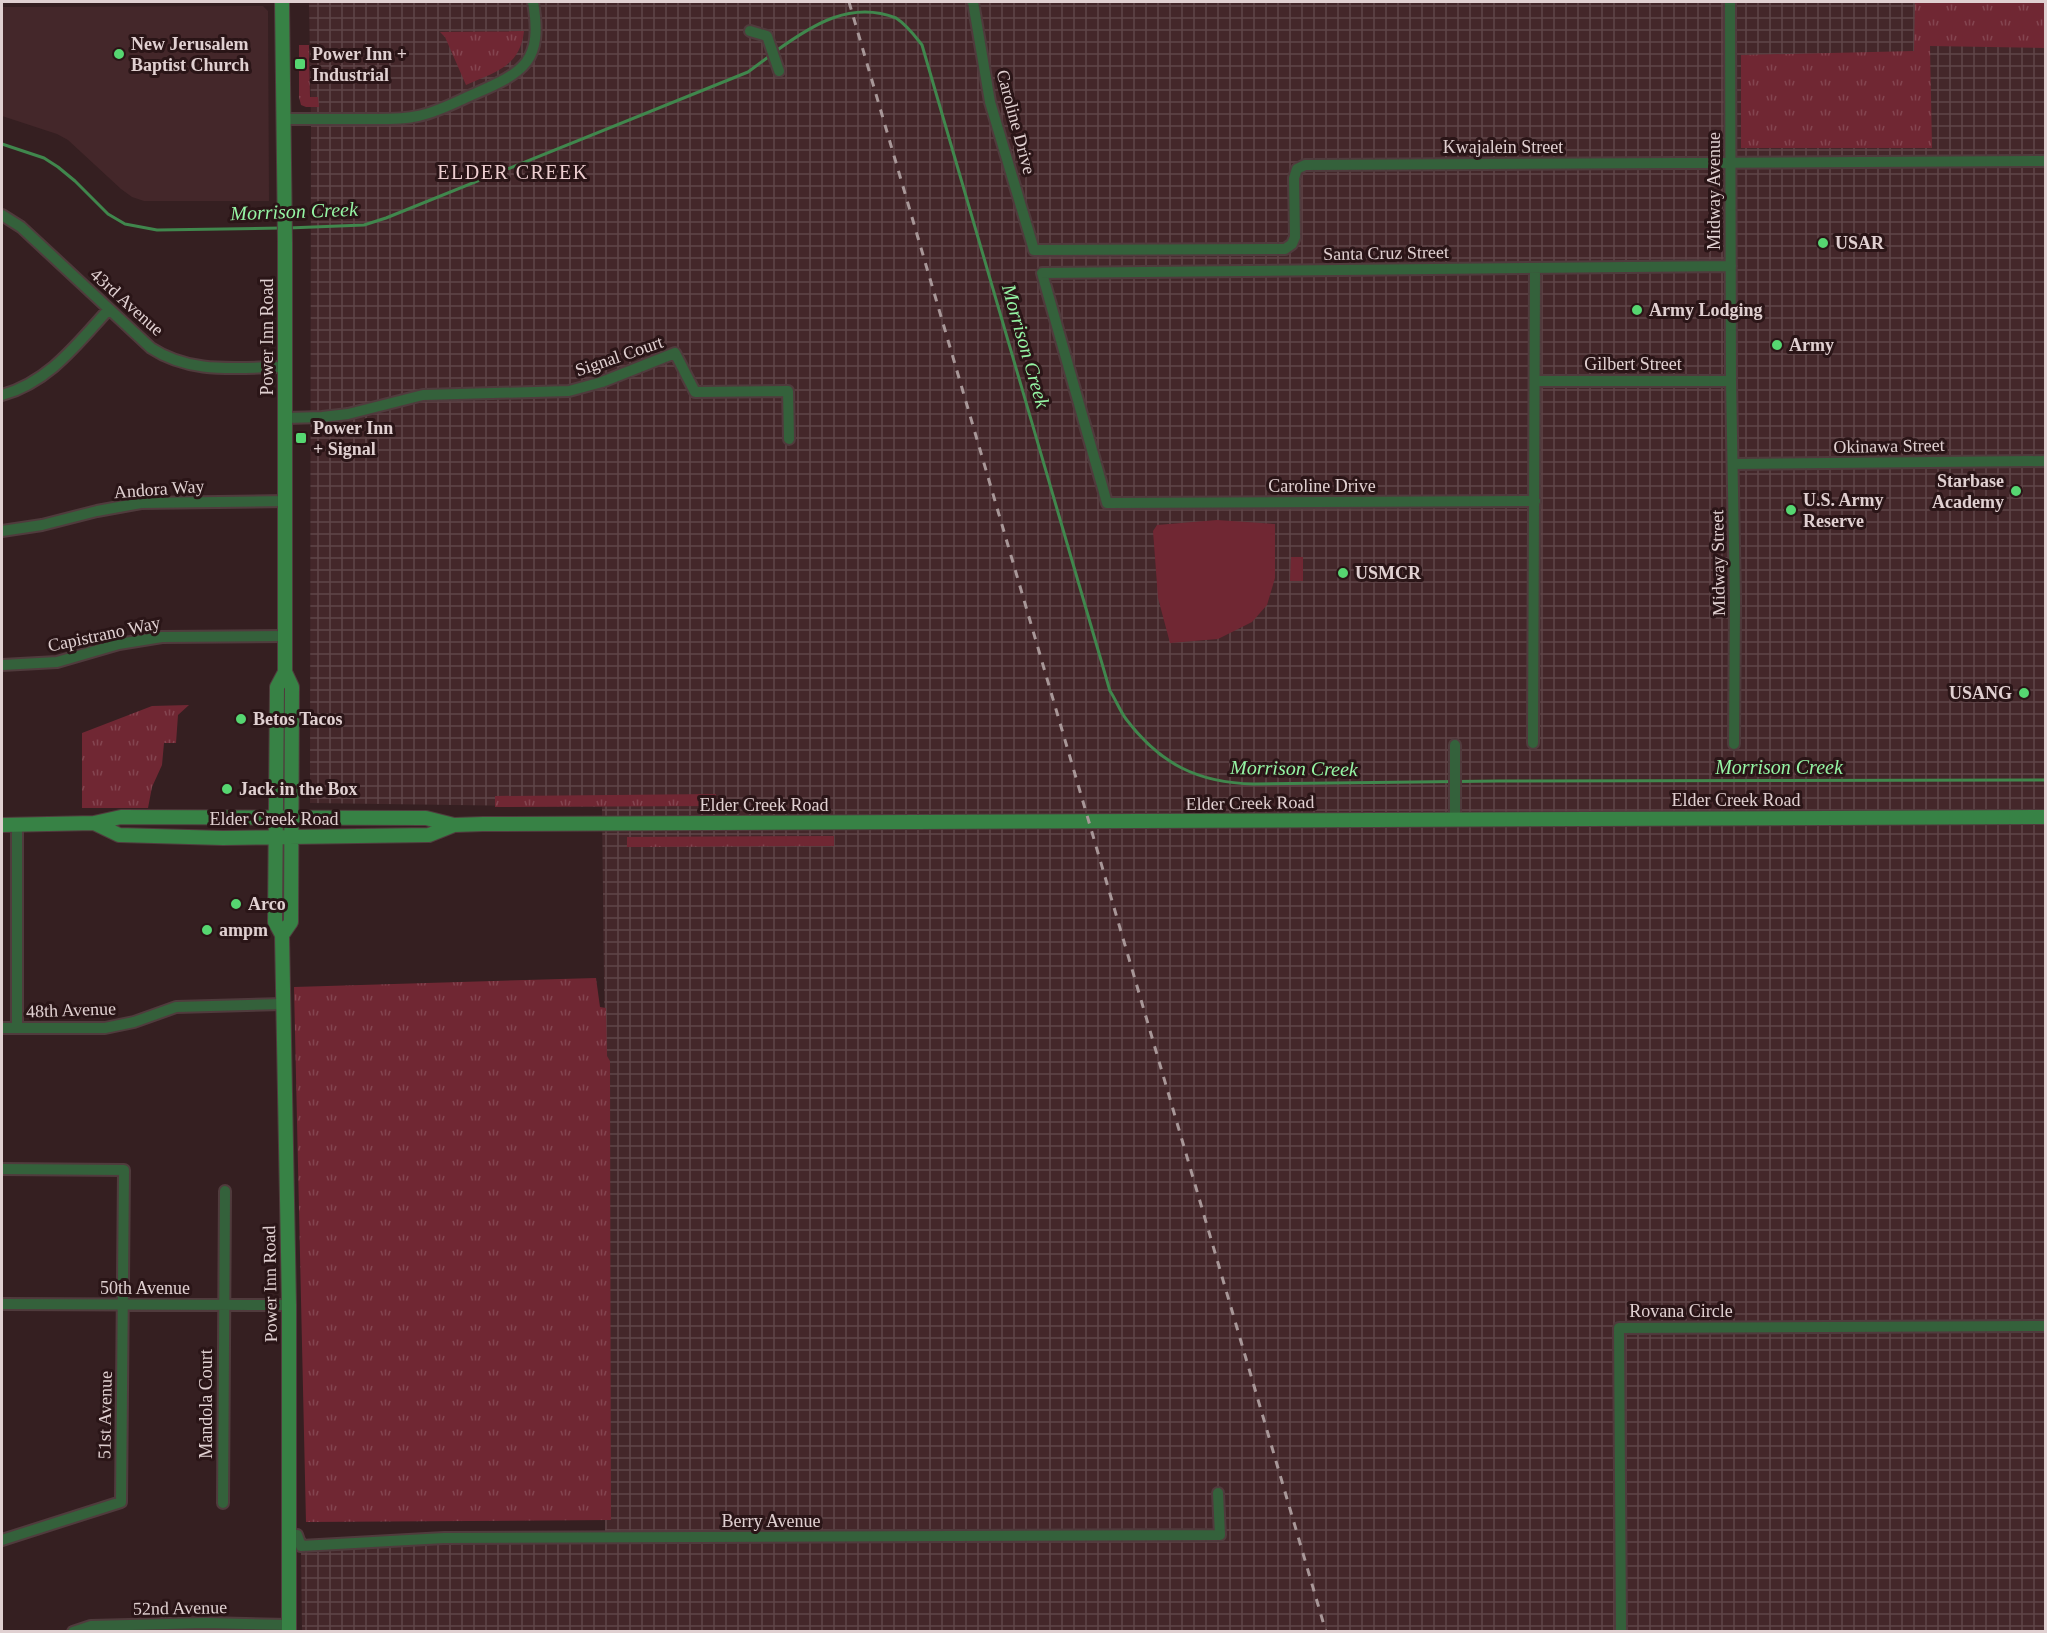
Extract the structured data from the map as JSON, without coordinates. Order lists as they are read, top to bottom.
{
  "streets": {
    "main road": ["Power Inn Road", "Elder Creek Road"],
    "street": [
      "Caroline Drive",
      "Kwajalein Street",
      "Midway Avenue",
      "Santa Cruz Street",
      "43rd Avenue",
      "Signal Court",
      "Gilbert Street",
      "Okinawa Street",
      "Andora Way",
      "Midway Street",
      "Capistrano Way",
      "48th Avenue",
      "50th Avenue",
      "Rovana Circle",
      "Mandola Court",
      "51st Avenue",
      "Berry Avenue",
      "52nd Avenue"
    ]
  },
  "crossings": [
    ["Caroline Drive", "Kwajalein Street"],
    ["Caroline Drive", "Santa Cruz Street"],
    ["Kwajalein Street", "Midway Avenue"],
    ["Midway Avenue", "Santa Cruz Street"],
    ["Midway Avenue", "Gilbert Street"],
    ["Midway Avenue", "Midway Street"],
    ["43rd Avenue", "Power Inn Road"],
    ["Power Inn Road", "Signal Court"],
    ["Power Inn Road", "Andora Way"],
    ["Power Inn Road", "Capistrano Way"],
    ["Power Inn Road", "Elder Creek Road"],
    ["Power Inn Road", "48th Avenue"],
    ["Power Inn Road", "50th Avenue"],
    ["Power Inn Road", "Berry Avenue"],
    ["Power Inn Road", "52nd Avenue"],
    ["Gilbert Street", "Midway Street"],
    ["Okinawa Street", "Midway Street"],
    ["50th Avenue", "Mandola Court"],
    ["50th Avenue", "51st Avenue"]
  ],
  "districts": ["ELDER CREEK"],
  "water": ["Morrison Creek"],
  "places": {
    "other": [
      "New Jerusalem Baptist Church",
      "USAR",
      "Army Lodging",
      "Army",
      "Starbase Academy",
      "U.S. Army Reserve",
      "USMCR",
      "USANG",
      "Betos Tacos",
      "Jack in the Box",
      "Arco",
      "ampm"
    ],
    "transit": ["Power Inn + Industrial", "Power Inn + Signal"]
  }
}
